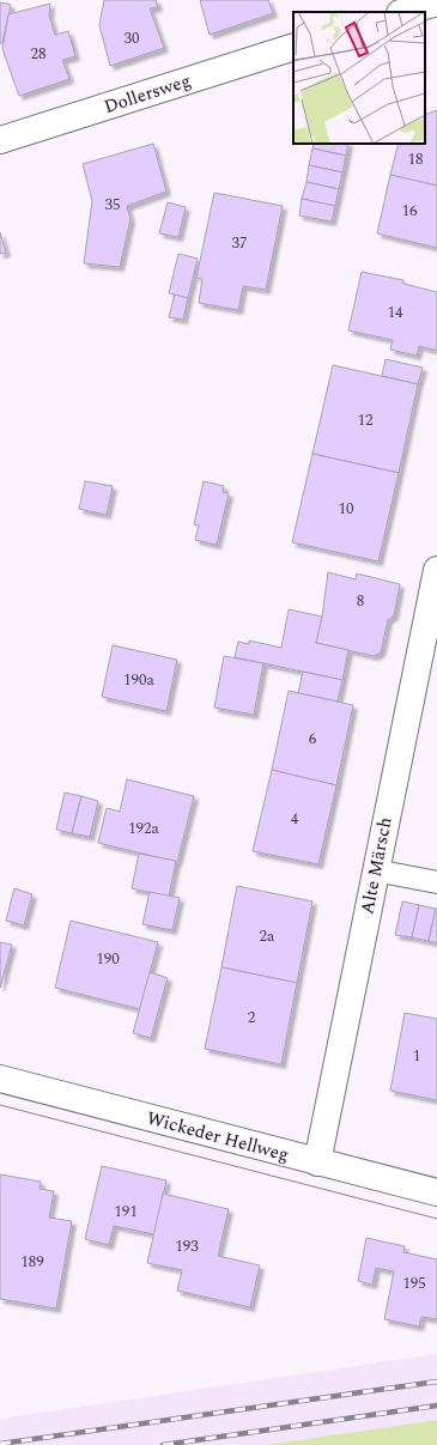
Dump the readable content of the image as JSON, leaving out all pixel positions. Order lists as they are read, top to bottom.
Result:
{
  "streets": {
    "street": ["Dollersweg", "Alte Märsch", "Wickeder Hellweg"]
  },
  "crossings": [
    ["Alte Märsch", "Wickeder Hellweg"]
  ],
  "house_numbers": [
    "30",
    "28",
    "18",
    "35",
    "16",
    "37",
    "14",
    "12",
    "10",
    "8",
    "190a",
    "6",
    "4",
    "192a",
    "2a",
    "190",
    "2",
    "1",
    "191",
    "193",
    "189",
    "195"
  ]
}
